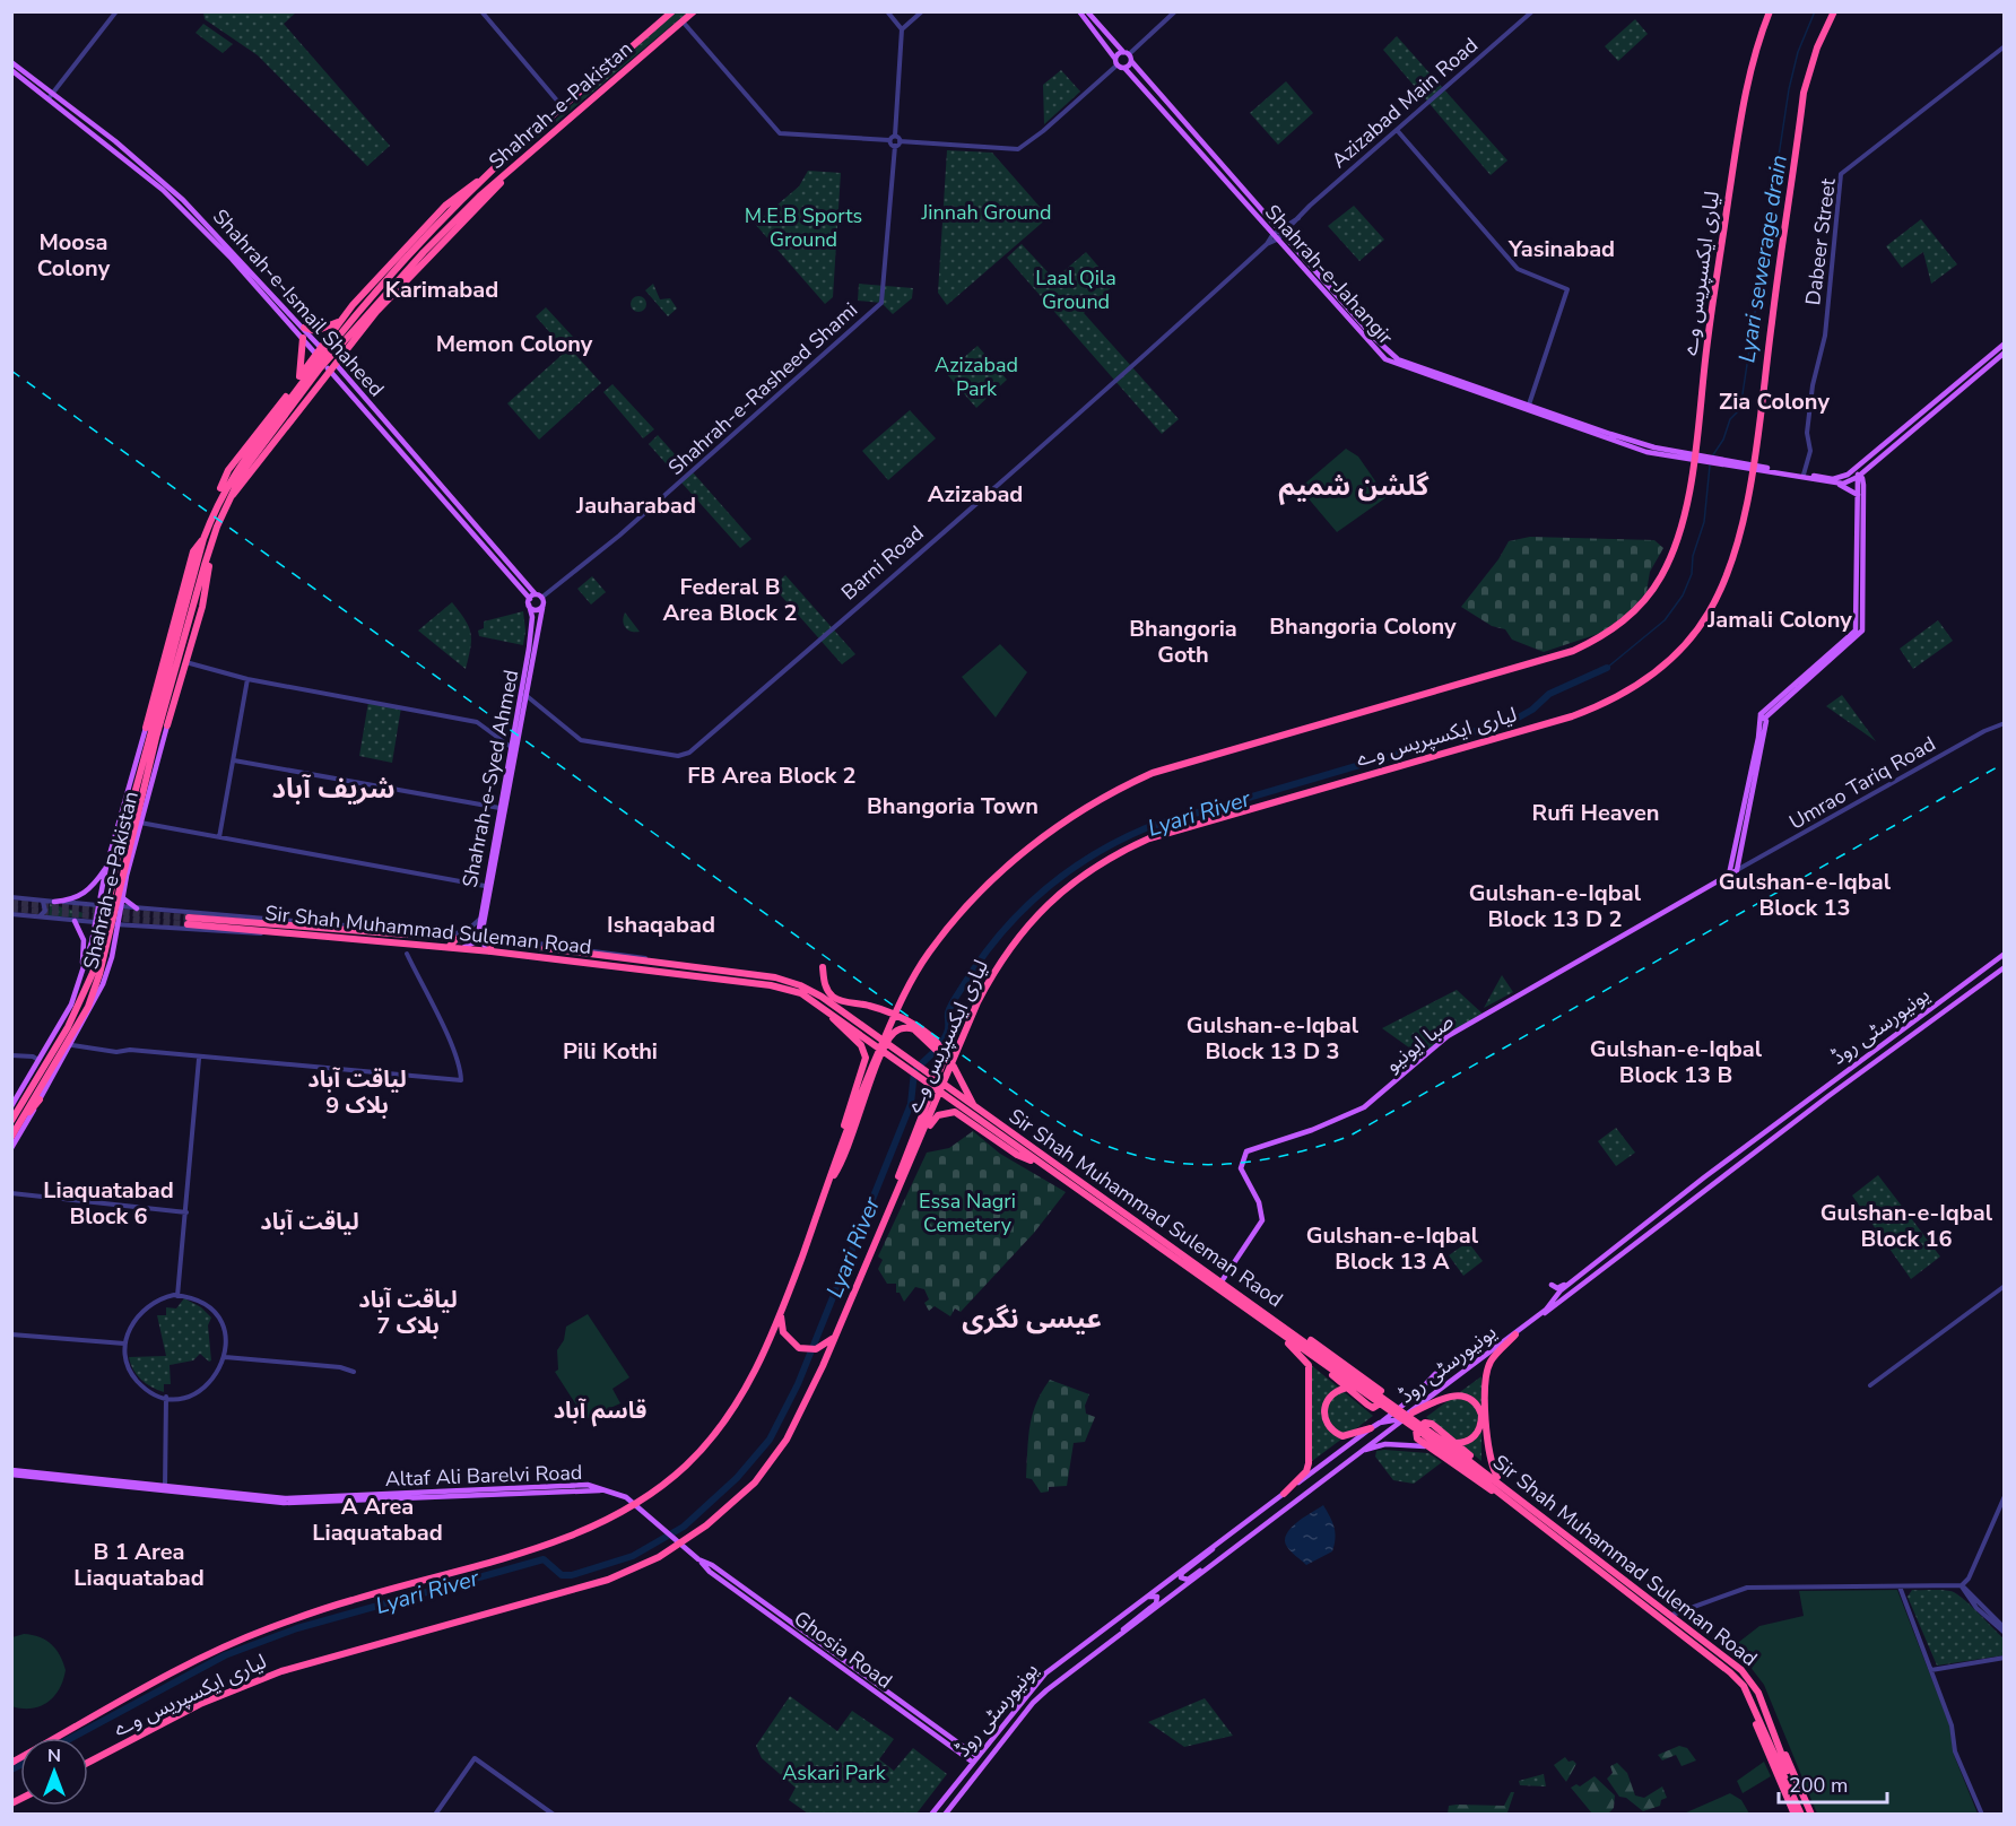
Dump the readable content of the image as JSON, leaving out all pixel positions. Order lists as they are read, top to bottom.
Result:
{
  "streets": {
    "highway": [
      "Shahrah-e-Pakistan",
      "لیاری ایکسپریس وے",
      "Sir Shah Muhammad Suleman Road",
      "Sir Shah Muhammad Suleman Raod"
    ],
    "main road": [
      "Shahrah-e-Jahangir",
      "Shahrah-e-Ismail Shaheed",
      "Shahrah-e-Syed Ahmed",
      "یونیورسٹی روڈ",
      "صبا ایونیو",
      "Altaf Ali Barelvi Road",
      "Ghosia Road"
    ],
    "street": [
      "Azizabad Main Road",
      "Dabeer Street",
      "Shahrah-e-Rasheed Shami",
      "Barni Road",
      "Umrao Tariq Road"
    ]
  },
  "crossings": [
    ["Azizabad Main Road", "Shahrah-e-Jahangir"],
    ["Shahrah-e-Ismail Shaheed", "Shahrah-e-Rasheed Shami"],
    ["Shahrah-e-Ismail Shaheed", "Shahrah-e-Syed Ahmed"],
    ["Shahrah-e-Rasheed Shami", "Shahrah-e-Syed Ahmed"],
    ["Barni Road", "Shahrah-e-Syed Ahmed"],
    ["Shahrah-e-Syed Ahmed", "Sir Shah Muhammad Suleman Road"],
    ["Umrao Tariq Road", "صبا ایونیو"],
    ["یونیورسٹی روڈ", "Ghosia Road"],
    ["صبا ایونیو", "Sir Shah Muhammad Suleman Raod"],
    ["Altaf Ali Barelvi Road", "Ghosia Road"]
  ],
  "districts": [
    "Moosa Colony",
    "Yasinabad",
    "Karimabad",
    "Memon Colony",
    "Zia Colony",
    "گلشن شمیم",
    "Azizabad",
    "Jauharabad",
    "Federal B Area Block 2",
    "Jamali Colony",
    "Bhangoria Colony",
    "Bhangoria Goth",
    "FB Area Block 2",
    "شريف آباد",
    "Bhangoria Town",
    "Rufi Heaven",
    "Gulshan-e-Iqbal Block 13",
    "Gulshan-e-Iqbal Block 13 D 2",
    "Ishaqabad",
    "Gulshan-e-Iqbal Block 13 D 3",
    "Gulshan-e-Iqbal Block 13 B",
    "Pili Kothi",
    "لیاقت آباد بلاک 9",
    "Liaquatabad Block 6",
    "Gulshan-e-Iqbal Block 16",
    "لیاقت آباد",
    "Gulshan-e-Iqbal Block 13 A",
    "لیاقت آباد بلاک 7",
    "عیسی نگری",
    "قاسم آباد",
    "A Area Liaquatabad",
    "B 1 Area Liaquatabad"
  ],
  "water": ["Lyari sewerage drain", "Lyari River"],
  "parks": [
    "Jinnah Ground",
    "M.E.B Sports Ground",
    "Laal Qila Ground",
    "Azizabad Park",
    "Essa Nagri Cemetery",
    "Askari Park"
  ],
  "scale_bar": "200 m",
  "north": "top"
}
